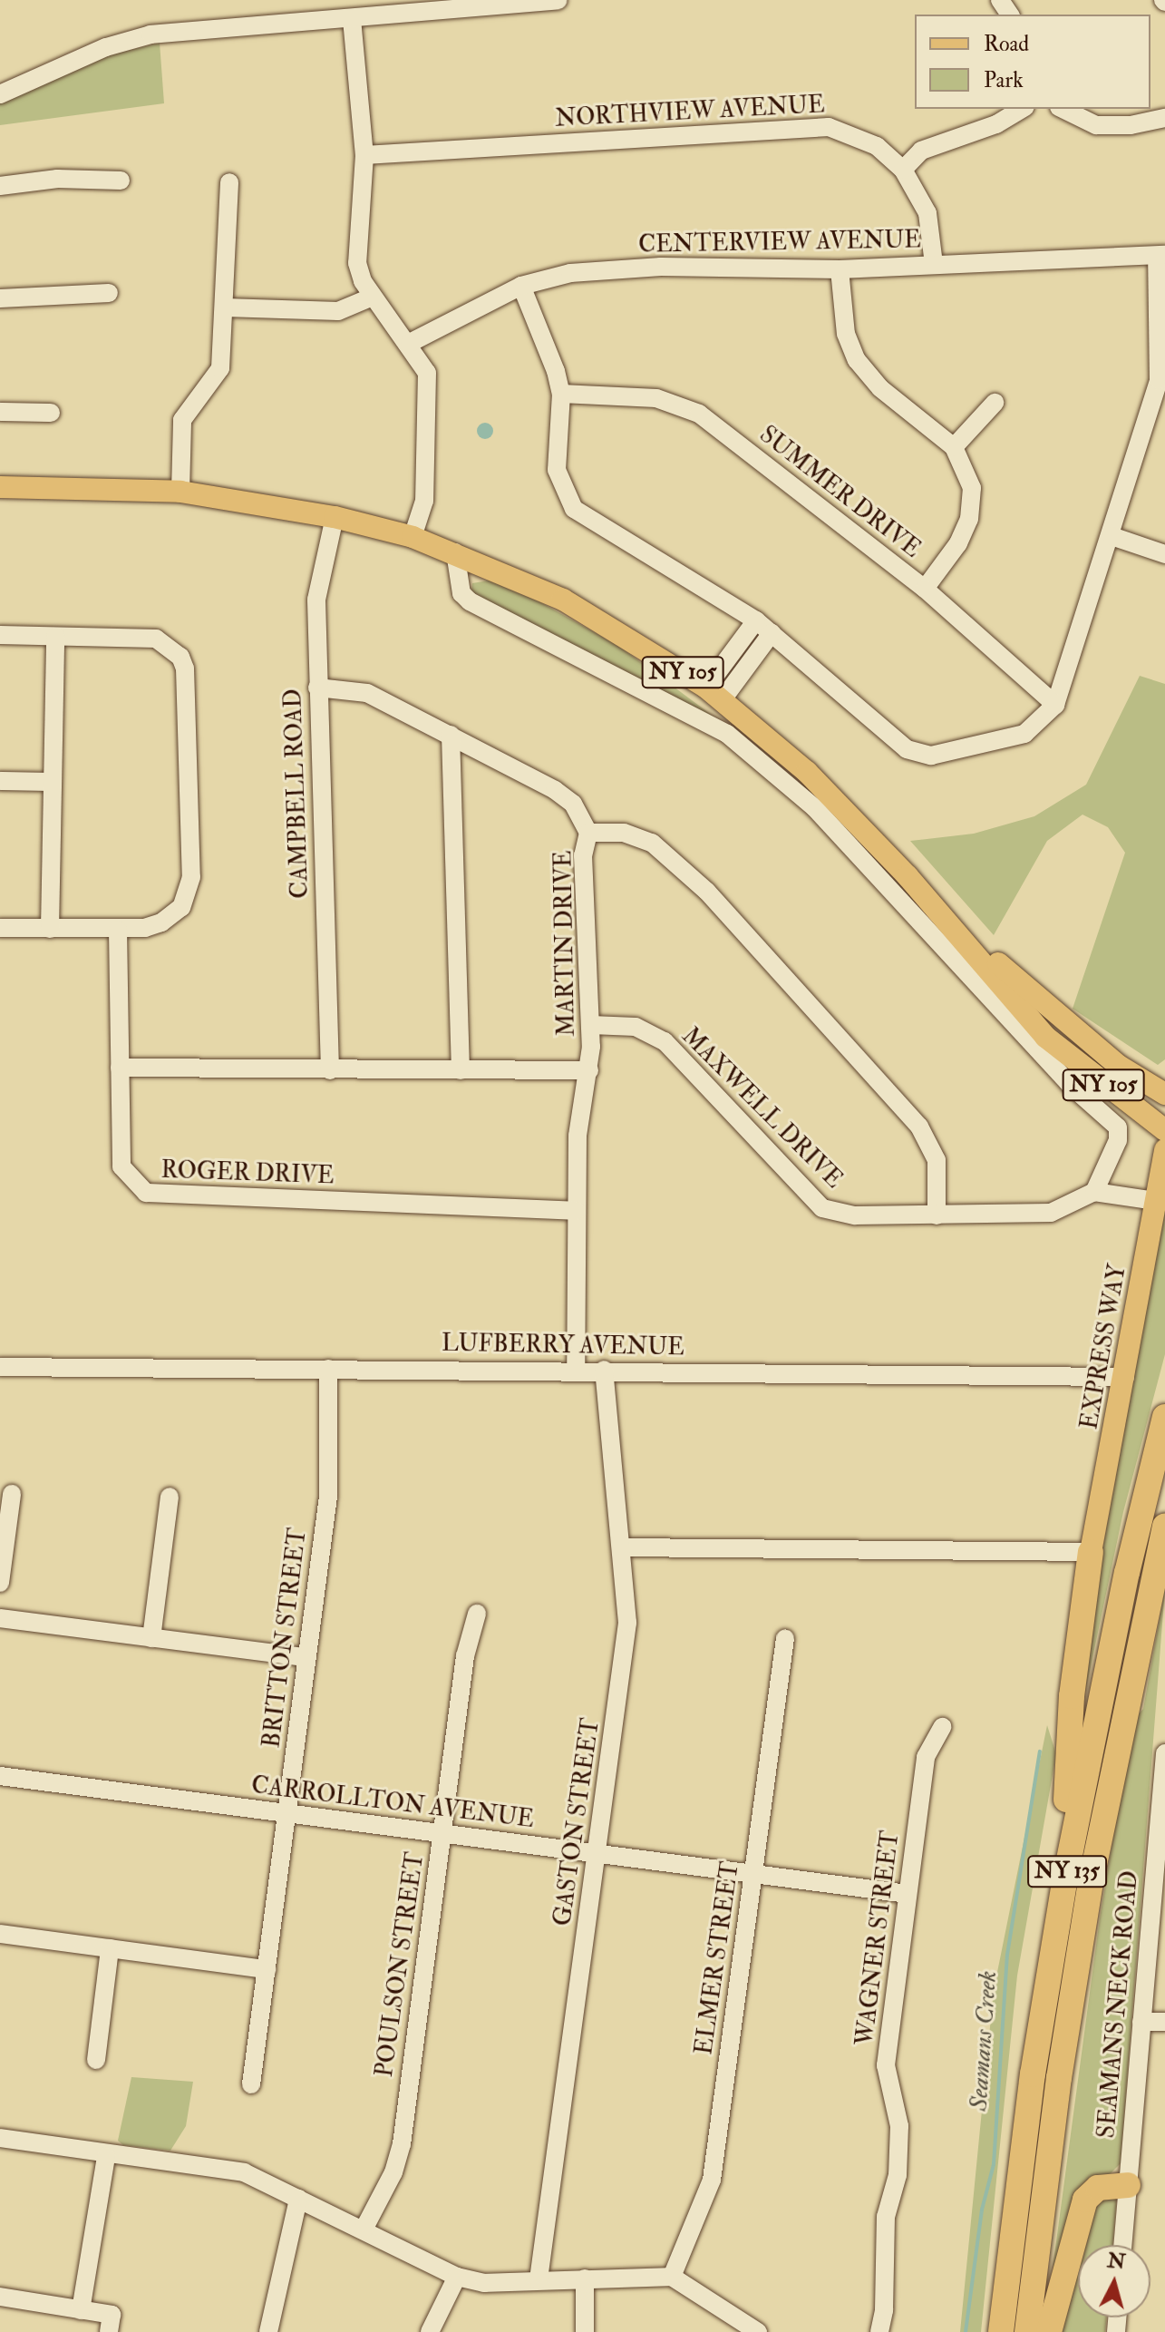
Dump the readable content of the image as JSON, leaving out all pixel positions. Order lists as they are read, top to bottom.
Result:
{
  "streets": {
    "highway": ["NY 135"],
    "main road": ["NY 105", "EXPRESS WAY"],
    "street": [
      "NORTHVIEW AVENUE",
      "CENTERVIEW AVENUE",
      "SUMMER DRIVE",
      "CAMPBELL ROAD",
      "MARTIN DRIVE",
      "MAXWELL DRIVE",
      "ROGER DRIVE",
      "LUFBERRY AVENUE",
      "BRITTON STREET",
      "CARROLLTON AVENUE",
      "GASTON STREET",
      "WAGNER STREET",
      "ELMER STREET",
      "POULSON STREET",
      "SEAMANS NECK ROAD"
    ]
  },
  "crossings": [
    ["NORTHVIEW AVENUE", "CENTERVIEW AVENUE"],
    ["NY 105", "CAMPBELL ROAD"],
    ["CAMPBELL ROAD", "MARTIN DRIVE"],
    ["MARTIN DRIVE", "MAXWELL DRIVE"],
    ["MARTIN DRIVE", "ROGER DRIVE"],
    ["MARTIN DRIVE", "LUFBERRY AVENUE"],
    ["LUFBERRY AVENUE", "EXPRESS WAY"],
    ["LUFBERRY AVENUE", "BRITTON STREET"],
    ["LUFBERRY AVENUE", "GASTON STREET"],
    ["BRITTON STREET", "CARROLLTON AVENUE"],
    ["CARROLLTON AVENUE", "GASTON STREET"],
    ["CARROLLTON AVENUE", "WAGNER STREET"],
    ["CARROLLTON AVENUE", "ELMER STREET"],
    ["CARROLLTON AVENUE", "POULSON STREET"]
  ],
  "water": ["Seamans Creek"],
  "legend": ["Road", "Park"],
  "north": "top"
}
